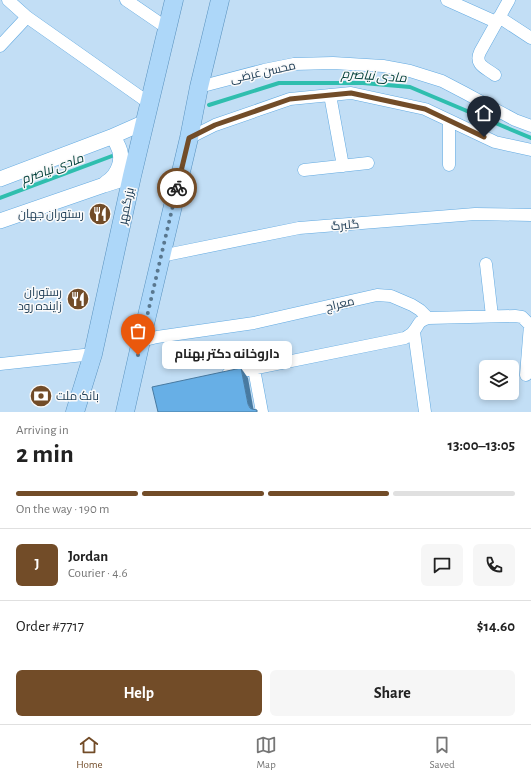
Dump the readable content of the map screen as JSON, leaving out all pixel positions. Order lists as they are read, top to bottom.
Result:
{
  "streets": {
    "main road": ["بزرگمهر"],
    "street": ["محسن غرضی", "گلبرگ", "معراج"]
  },
  "water": ["مادی نیاصرم"],
  "places": {
    "restaurant": ["رستوران جهان", "رستوران زاینده رود"],
    "other": ["داروخانه دکتر بهنام"],
    "bank": ["بانک ملت"]
  },
  "page": {
    "bubble": "داروخانه دکتر بهنام",
    "heading": ["2 min", "Arriving in", "13:00–13:05"],
    "panel": [
      "Jordan",
      "Courier · 4.6",
      "Order #7717",
      "$14.60"
    ],
    "bar": "On the way · 190 m",
    "round": "J",
    "buttons": ["Help", "Share"],
    "tabs": ["Home", "Map", "Saved"]
  }
}
